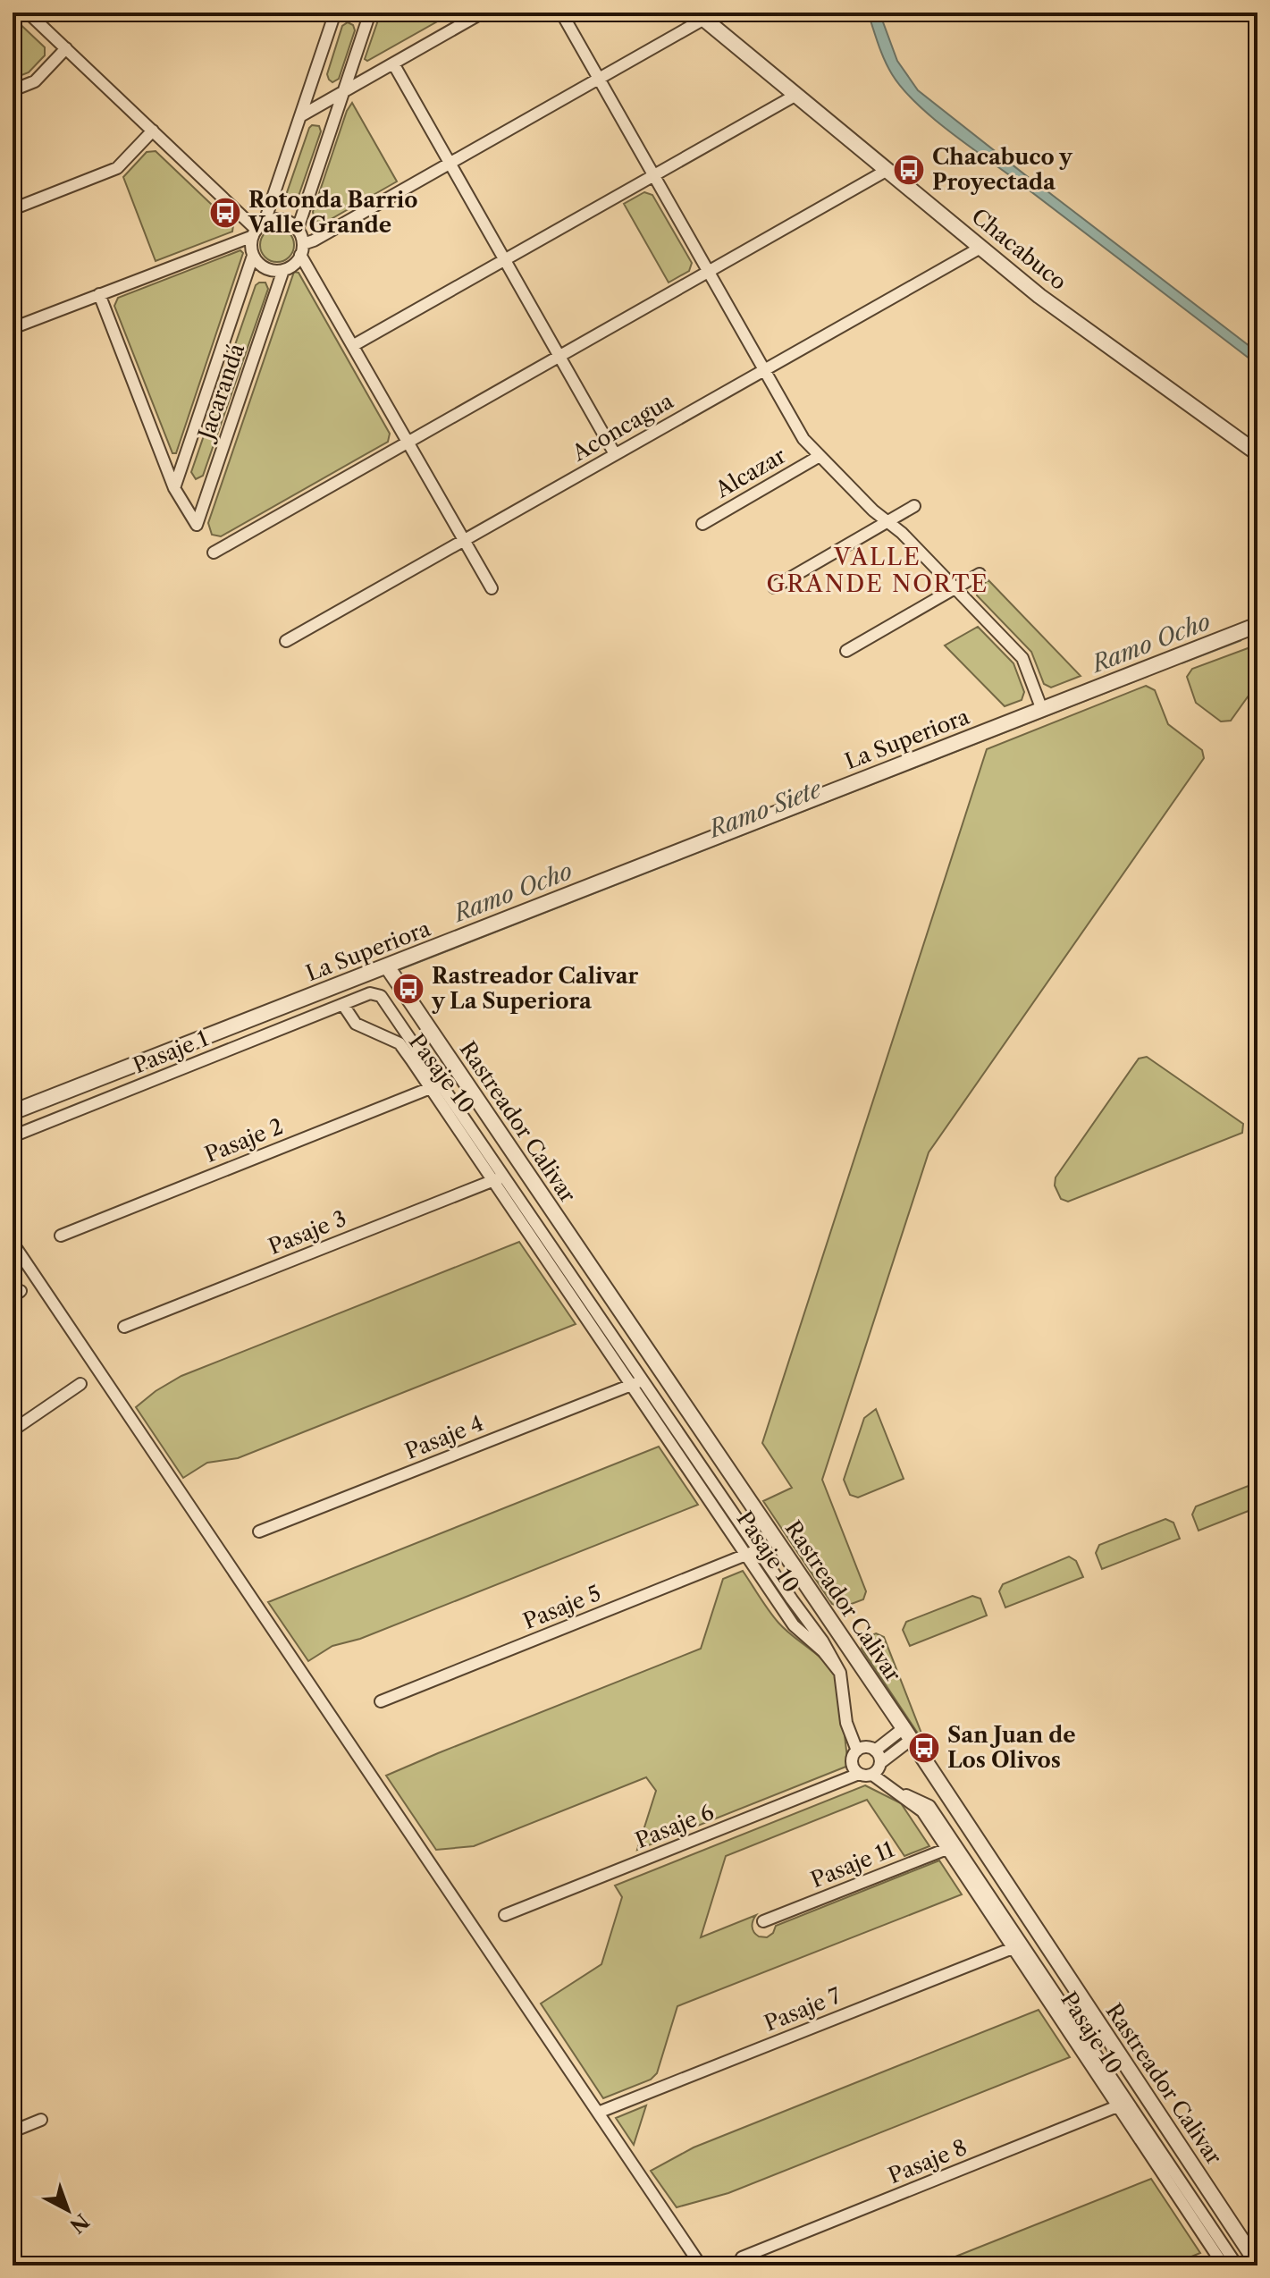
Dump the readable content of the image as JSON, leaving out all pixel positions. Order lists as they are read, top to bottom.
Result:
{
  "streets": {
    "street": [
      "Chacabuco",
      "Jacarandá",
      "Aconcagua",
      "Alcazar",
      "La Superiora",
      "Pasaje 1",
      "Pasaje 10",
      "Rastreador Calivar",
      "Pasaje 2",
      "Pasaje 3",
      "Pasaje 4",
      "Pasaje 5",
      "Pasaje 6",
      "Pasaje 11",
      "Pasaje 7",
      "Pasaje 8"
    ]
  },
  "crossings": [
    ["Chacabuco", "Jacarandá"],
    ["Chacabuco", "Aconcagua"],
    ["La Superiora", "Rastreador Calivar"],
    ["Pasaje 1", "Pasaje 10"],
    ["Pasaje 10", "Pasaje 2"],
    ["Pasaje 10", "Pasaje 3"],
    ["Pasaje 10", "Pasaje 4"],
    ["Pasaje 10", "Pasaje 5"],
    ["Pasaje 10", "Pasaje 6"],
    ["Pasaje 10", "Pasaje 11"],
    ["Pasaje 10", "Pasaje 7"],
    ["Pasaje 10", "Pasaje 8"]
  ],
  "districts": ["VALLE GRANDE NORTE"],
  "water": ["Ramo Ocho", "Ramo Siete"],
  "places": {
    "bus stop": [
      "Chacabuco y Proyectada",
      "Rotonda Barrio Valle Grande",
      "Rastreador Calivar y La Superiora",
      "San Juan de Los Olivos"
    ]
  },
  "north": "bottom right"
}
